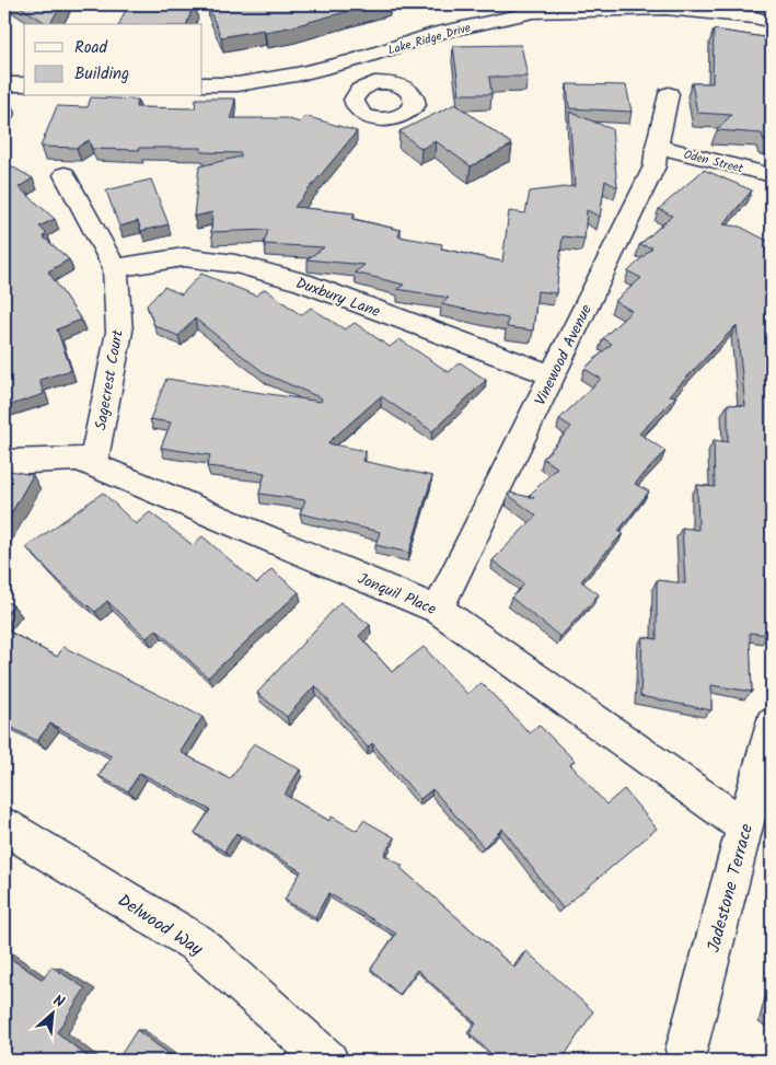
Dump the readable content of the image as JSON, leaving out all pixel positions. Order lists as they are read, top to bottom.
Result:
{
  "streets": {
    "street": [
      "Lake Ridge Drive",
      "Oden Street",
      "Duxbury Lane",
      "Vinewood Avenue",
      "Sagecrest Court",
      "Jonquil Place",
      "Jadestone Terrace",
      "Delwood Way"
    ]
  },
  "crossings": [
    ["Oden Street", "Vinewood Avenue"],
    ["Duxbury Lane", "Vinewood Avenue"],
    ["Duxbury Lane", "Sagecrest Court"],
    ["Vinewood Avenue", "Jonquil Place"],
    ["Sagecrest Court", "Jonquil Place"],
    ["Jonquil Place", "Jadestone Terrace"]
  ],
  "legend": ["Road", "Building"],
  "north": "top right"
}
